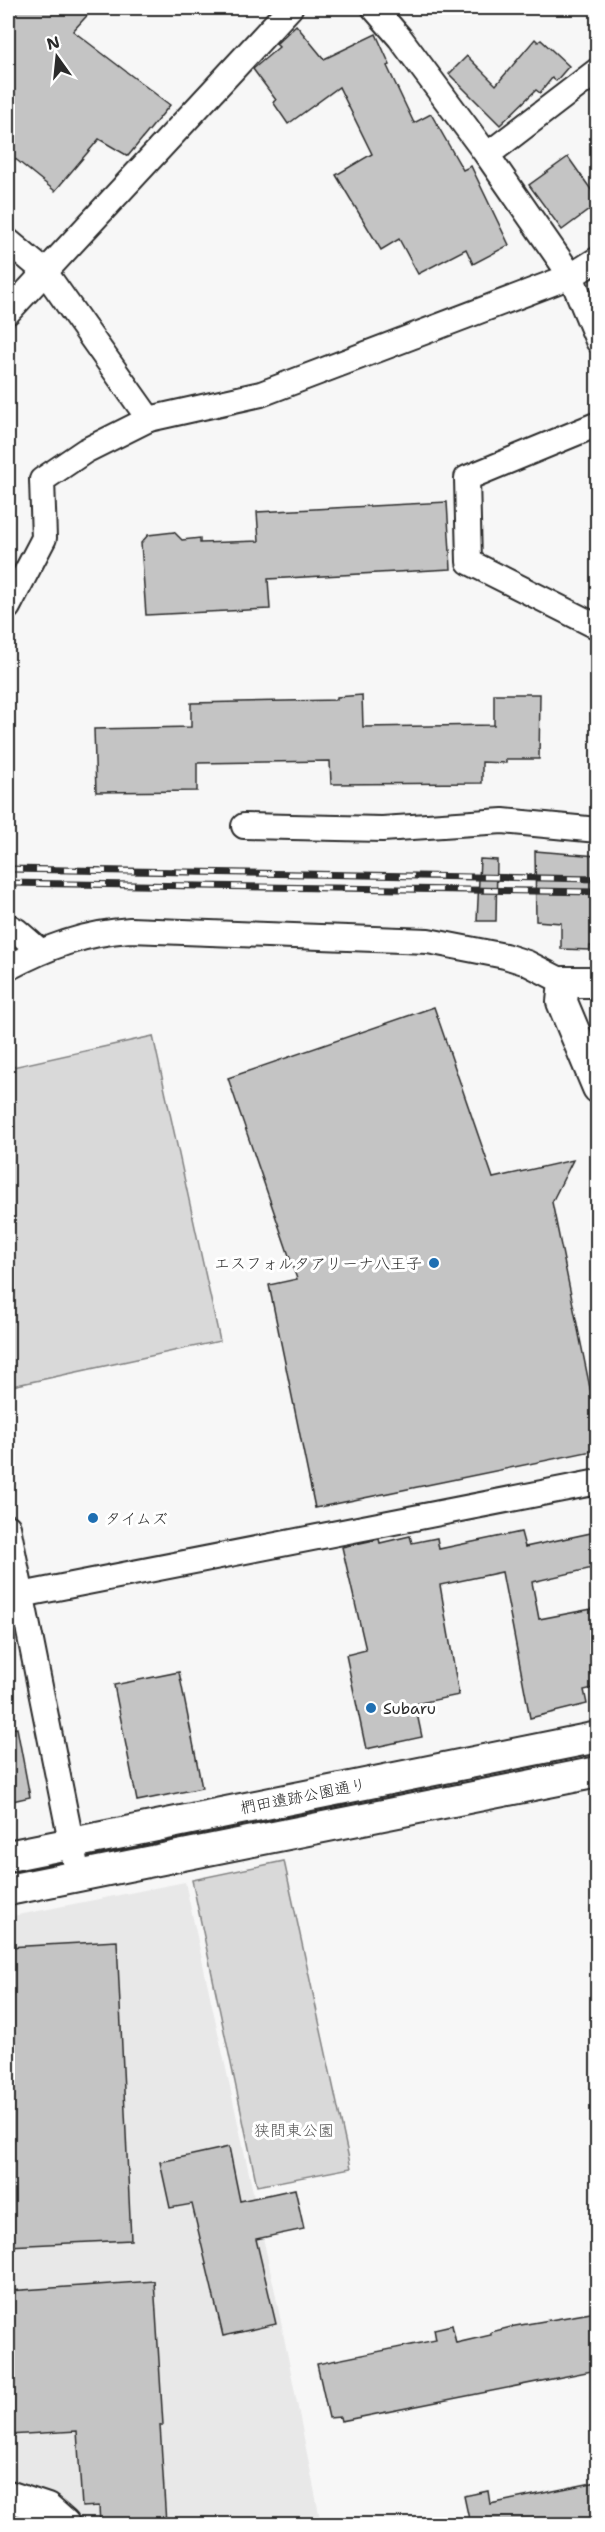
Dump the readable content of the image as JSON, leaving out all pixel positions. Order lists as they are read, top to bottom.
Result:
{
  "streets": {
    "street": ["椚田遺跡公園通り"]
  },
  "parks": ["狭間東公園"],
  "places": ["エスフォルタアリーナ八王子", "タイムズ", "Subaru"],
  "north": "top"
}
